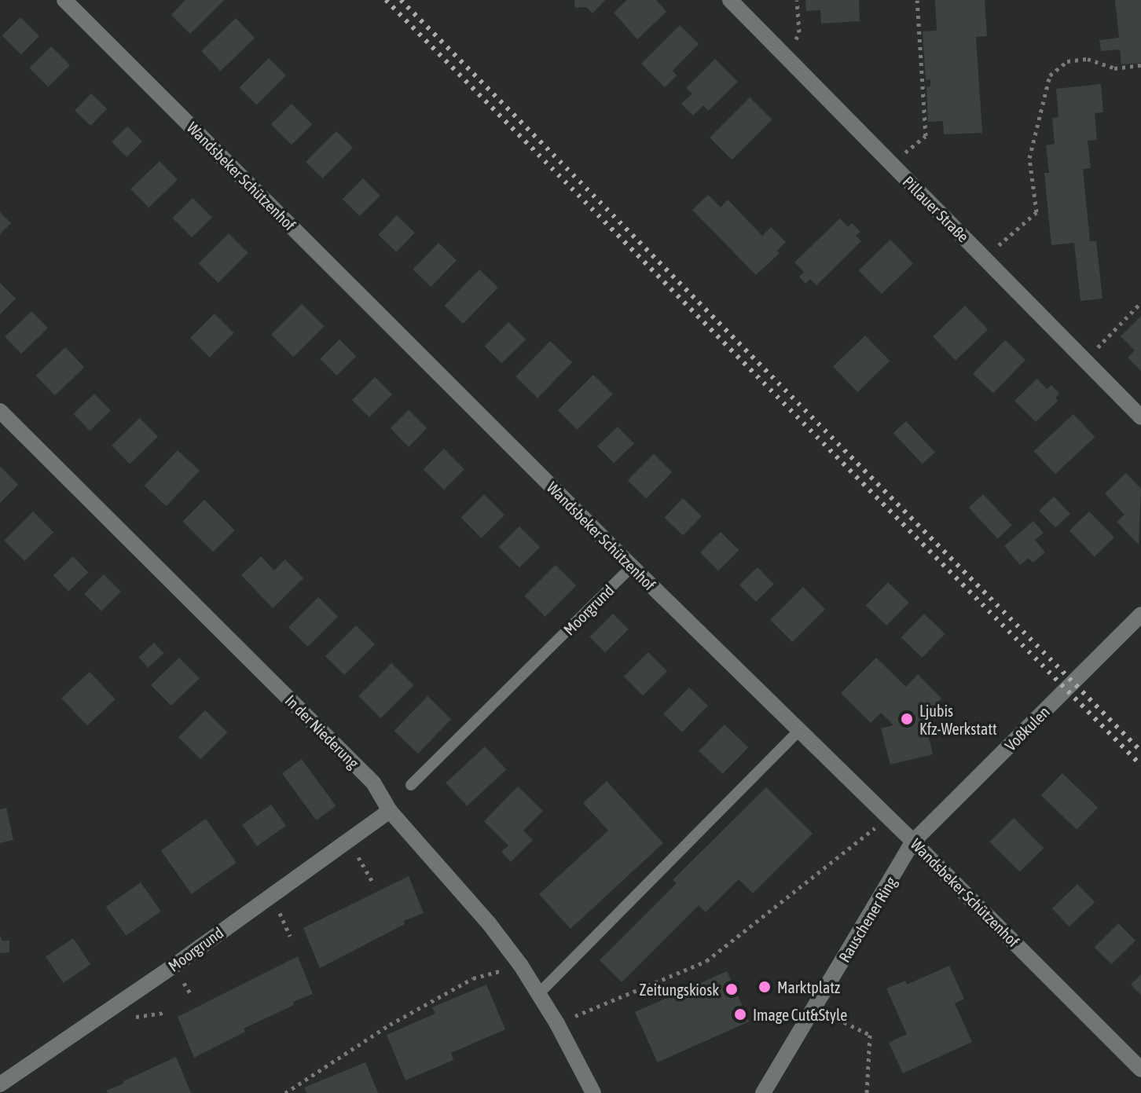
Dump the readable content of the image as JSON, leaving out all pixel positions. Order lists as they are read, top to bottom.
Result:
{
  "streets": {
    "street": [
      "Wandsbeker Schützenhof",
      "Pillauer Straße",
      "Moorgrund",
      "Voßkulen",
      "In der Niederung",
      "Rauschener Ring"
    ]
  },
  "crossings": [
    ["Wandsbeker Schützenhof", "Moorgrund"],
    ["Wandsbeker Schützenhof", "Voßkulen"],
    ["Wandsbeker Schützenhof", "Rauschener Ring"],
    ["Moorgrund", "In der Niederung"],
    ["Voßkulen", "Rauschener Ring"]
  ],
  "places": [
    "Ljubis Kfz-Werkstatt",
    "Marktplatz",
    "Zeitungskiosk",
    "Image Cut&Style"
  ]
}
